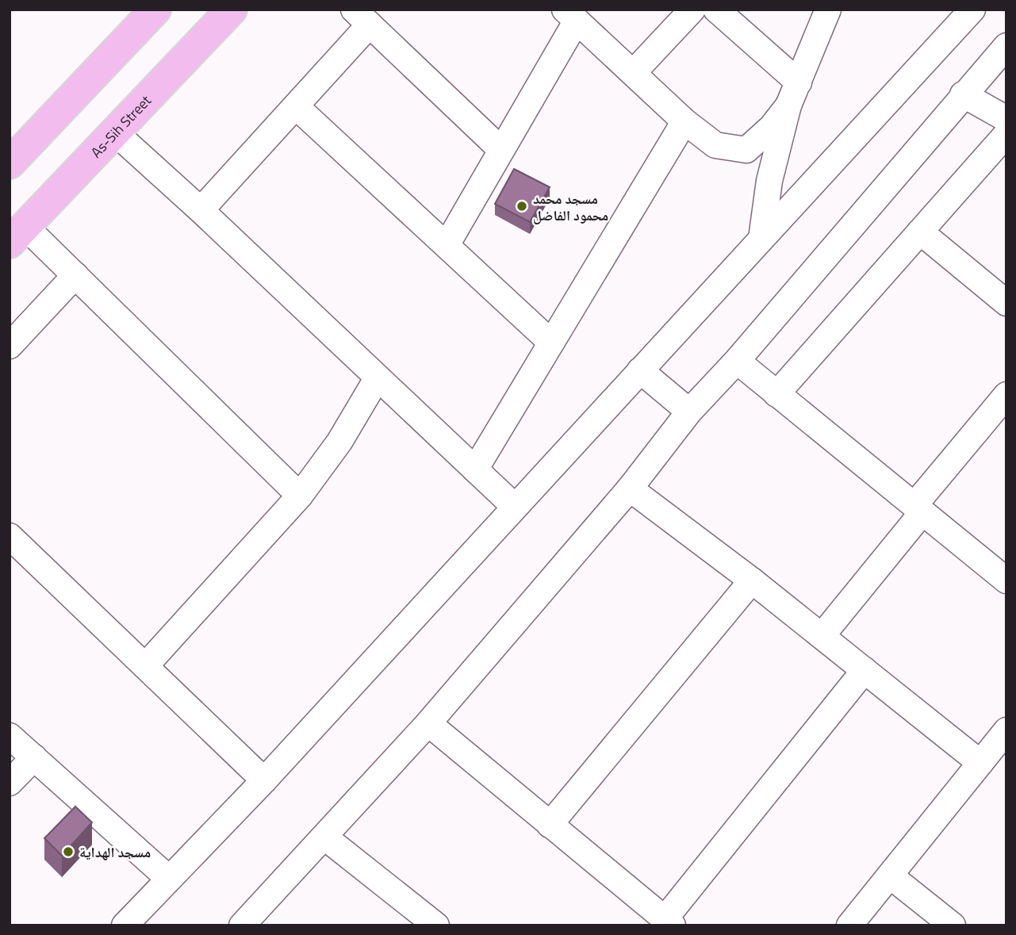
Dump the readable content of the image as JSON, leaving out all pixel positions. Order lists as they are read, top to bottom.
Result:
{
  "streets": {
    "main road": ["As-Sih Street"]
  },
  "places": ["مسجد محمد محمود الفاضل", "مسجد الهداية"]
}
